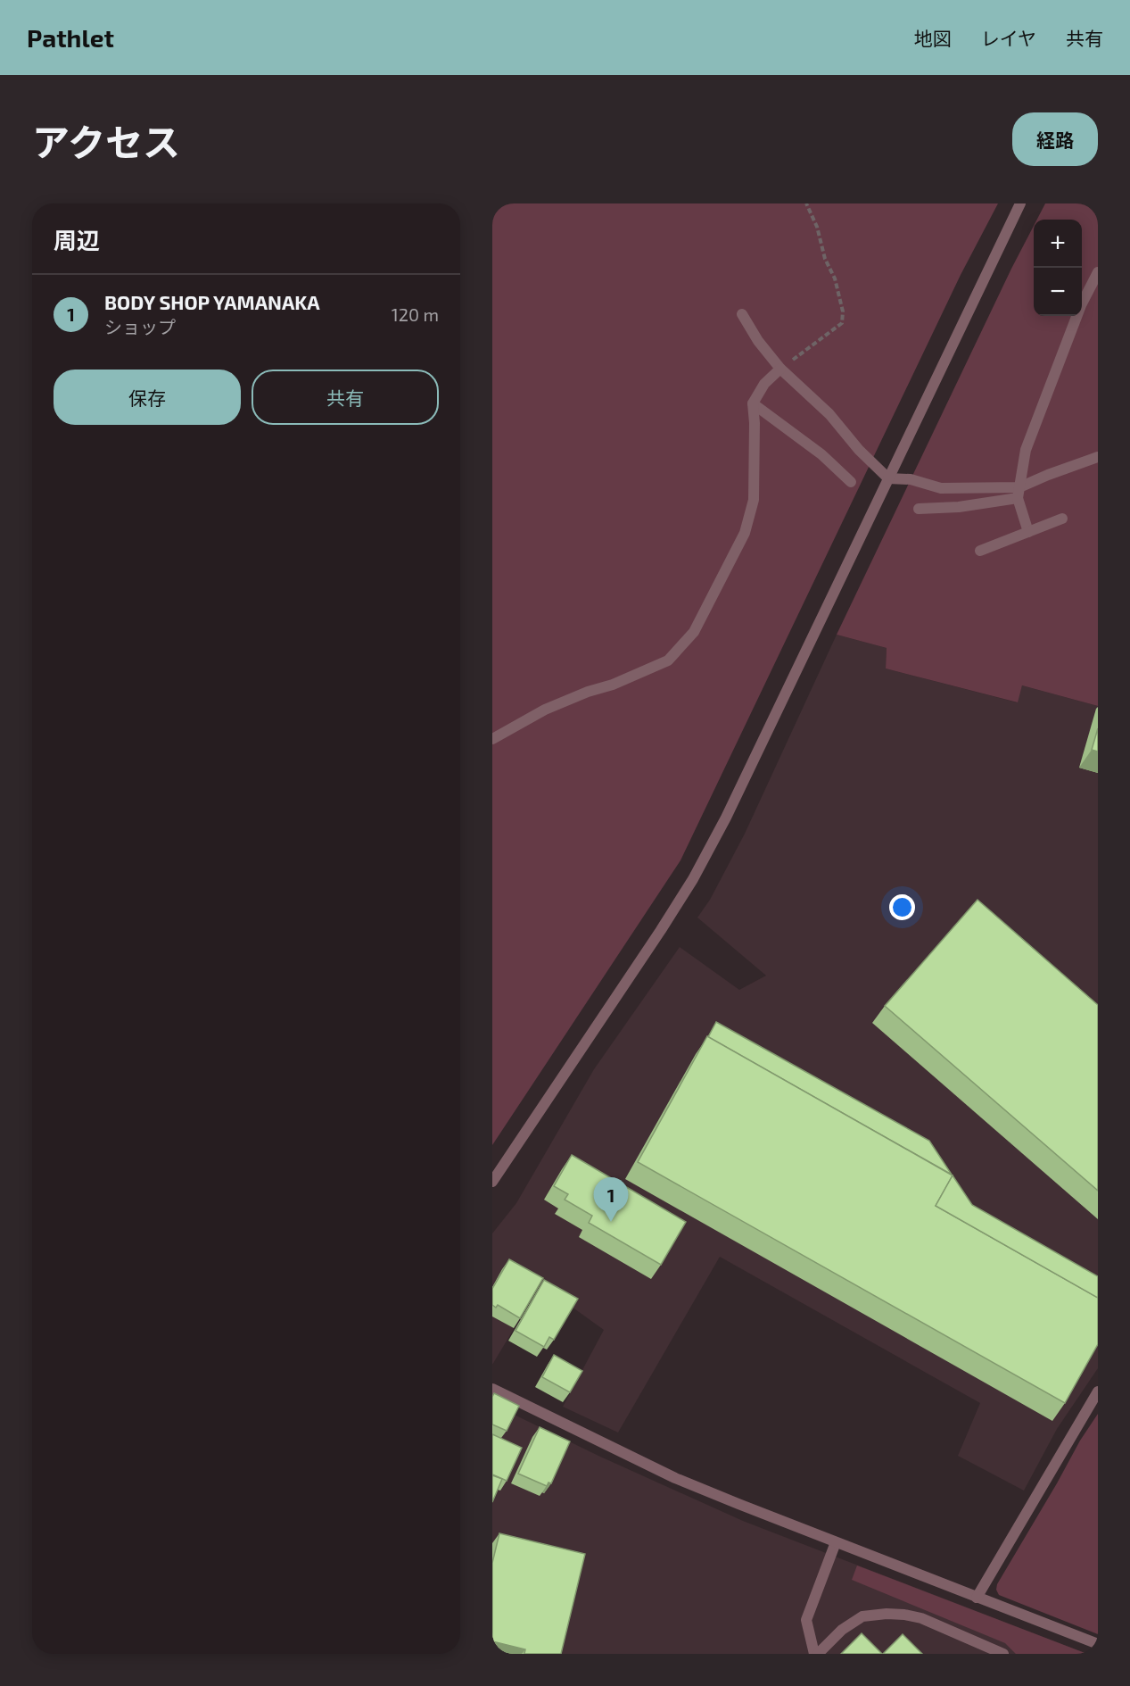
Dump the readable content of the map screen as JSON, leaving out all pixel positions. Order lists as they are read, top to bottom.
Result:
{
  "page": {
    "header": "Pathlet",
    "nav": ["地図", "レイヤ", "共有"],
    "title": "アクセス",
    "buttons": [
      "経路",
      ["保存", "共有"]
    ],
    "heading": "周辺",
    "map_buttons": ["+", "−"],
    "list": [
      {
        "mark": "1",
        "name": "BODY SHOP YAMANAKA",
        "note": "ショップ",
        "value": "120 m"
      }
    ],
    "pins": "1"
  }
}
